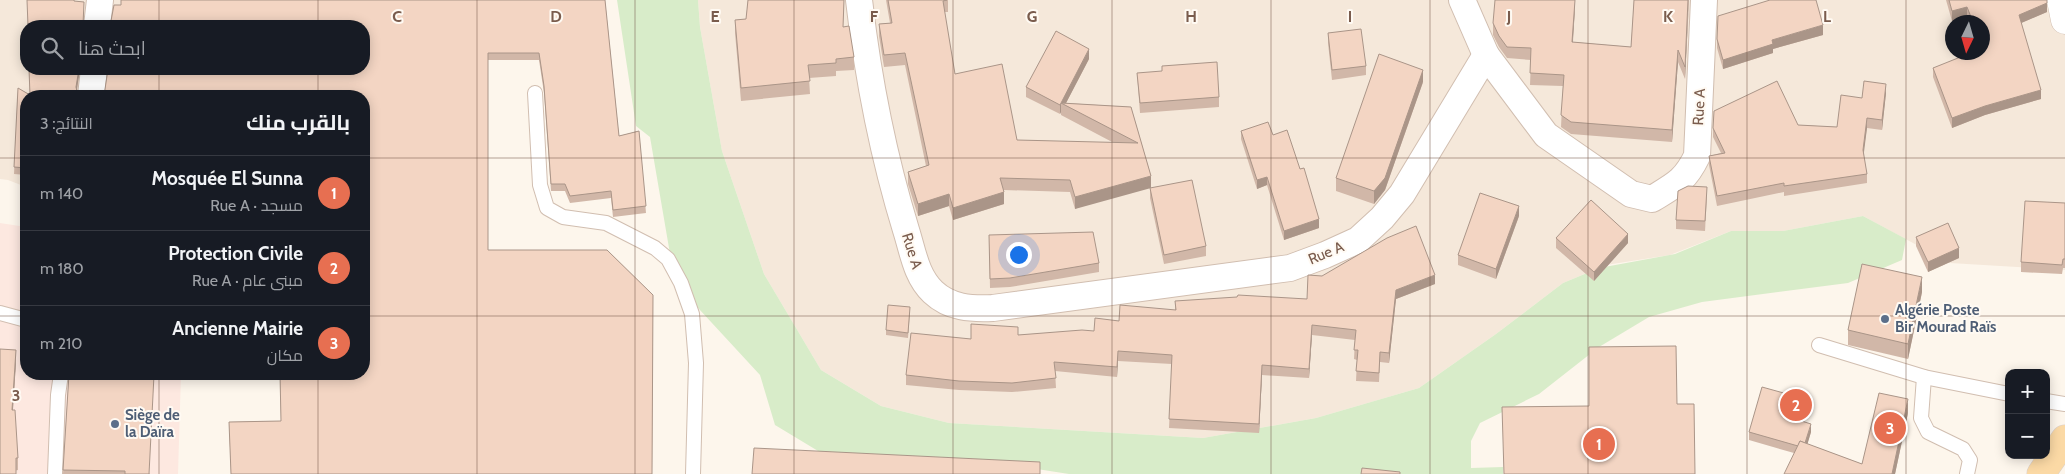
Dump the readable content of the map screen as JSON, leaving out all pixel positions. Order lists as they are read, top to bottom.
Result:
{
  "streets": {
    "street": ["Rue A"]
  },
  "places": ["Algérie Poste Bir Mourad Raïs", "Siège de la Daïra"],
  "north": "bottom",
  "page": {
    "search": "ابحث هنا",
    "heading": ["بالقرب منك", "النتائج: 3"],
    "list": [
      {
        "mark": "1",
        "name": "Mosquée El Sunna",
        "note": "مسجد · Rue A",
        "value": "140 m"
      },
      {
        "mark": "2",
        "name": "Protection Civile",
        "note": "مبنى عام · Rue A",
        "value": "180 m"
      },
      {
        "mark": "3",
        "name": "Ancienne Mairie",
        "note": "مكان",
        "value": "210 m"
      }
    ],
    "map_buttons": ["+", "−"],
    "pins": ["2", "3", "1"]
  },
  "grid": {
    "columns": [
      "C",
      "D",
      "E",
      "F",
      "G",
      "H",
      "I",
      "J",
      "K",
      "L"
    ],
    "rows": ["3"]
  }
}
